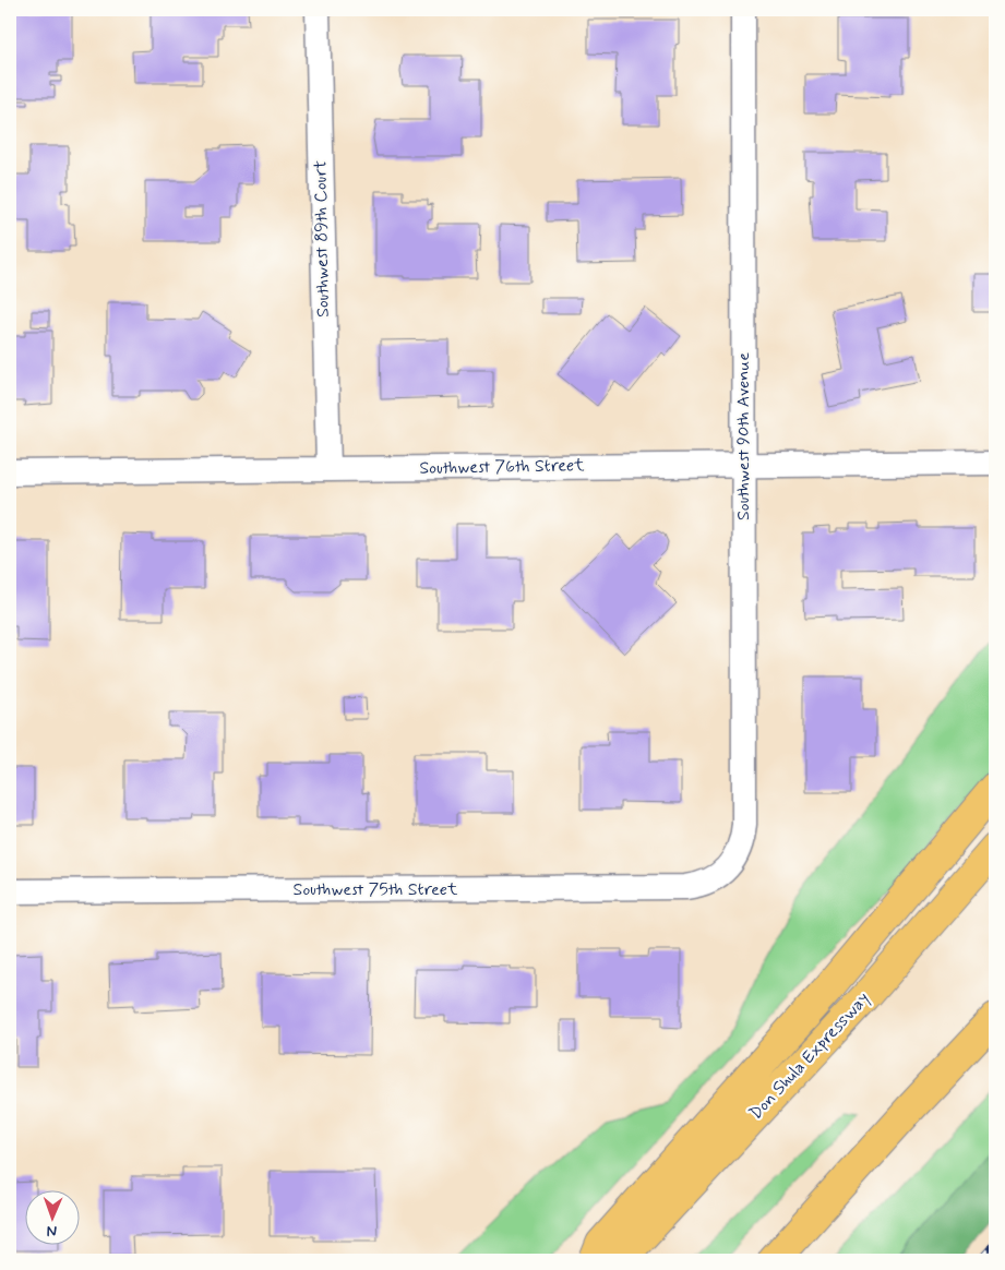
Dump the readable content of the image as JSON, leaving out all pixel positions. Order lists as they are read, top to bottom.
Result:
{
  "streets": {
    "highway": ["Don Shula Expressway"],
    "street": [
      "Southwest 89th Court",
      "Southwest 90th Avenue",
      "Southwest 76th Street",
      "Southwest 75th Street"
    ]
  },
  "crossings": [
    ["Southwest 89th Court", "Southwest 76th Street"],
    ["Southwest 90th Avenue", "Southwest 76th Street"],
    ["Southwest 90th Avenue", "Southwest 75th Street"]
  ],
  "north": "bottom"
}
